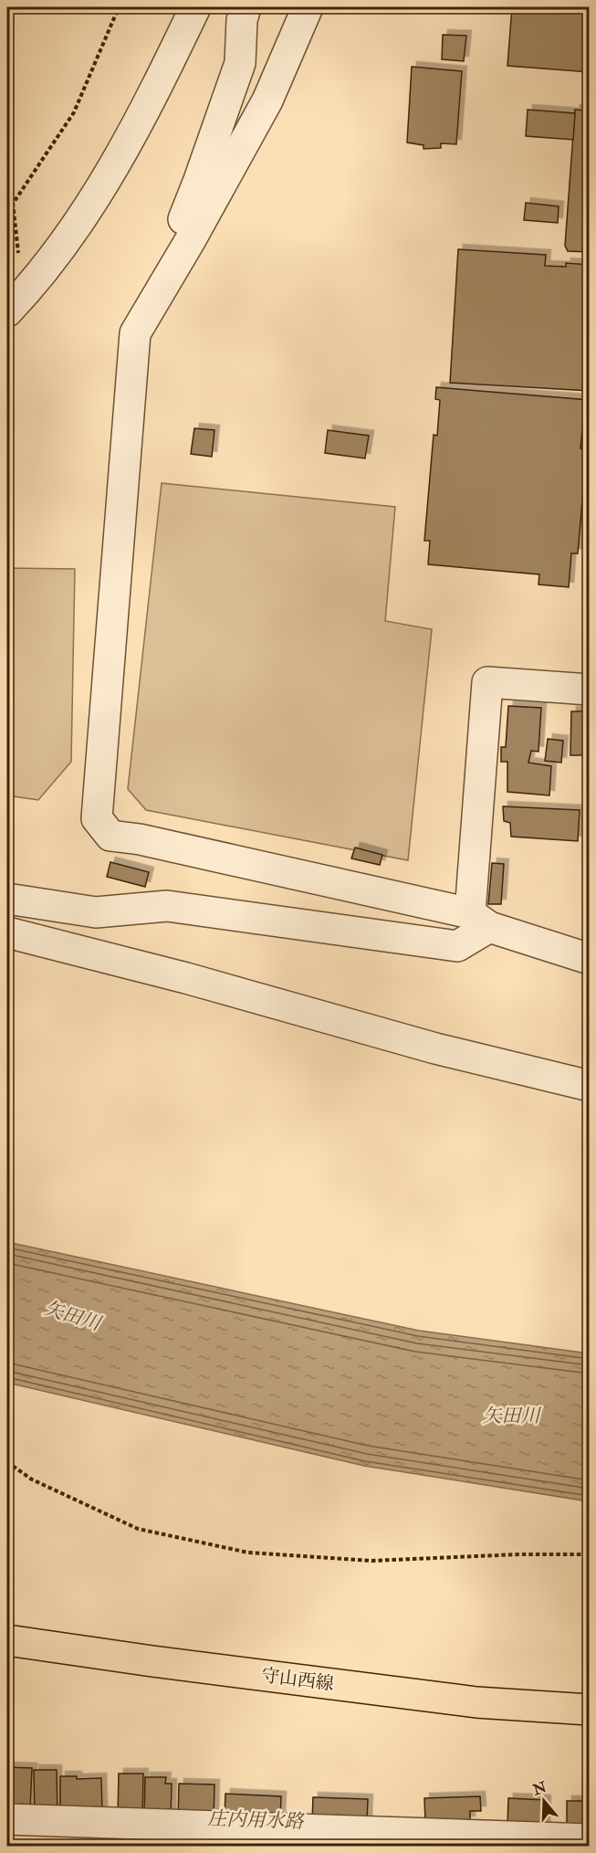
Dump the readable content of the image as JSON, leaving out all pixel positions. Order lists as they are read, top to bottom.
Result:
{
  "streets": {
    "main road": ["守山西線"]
  },
  "water": ["矢田川", "庄内用水路"],
  "north": "top"
}
